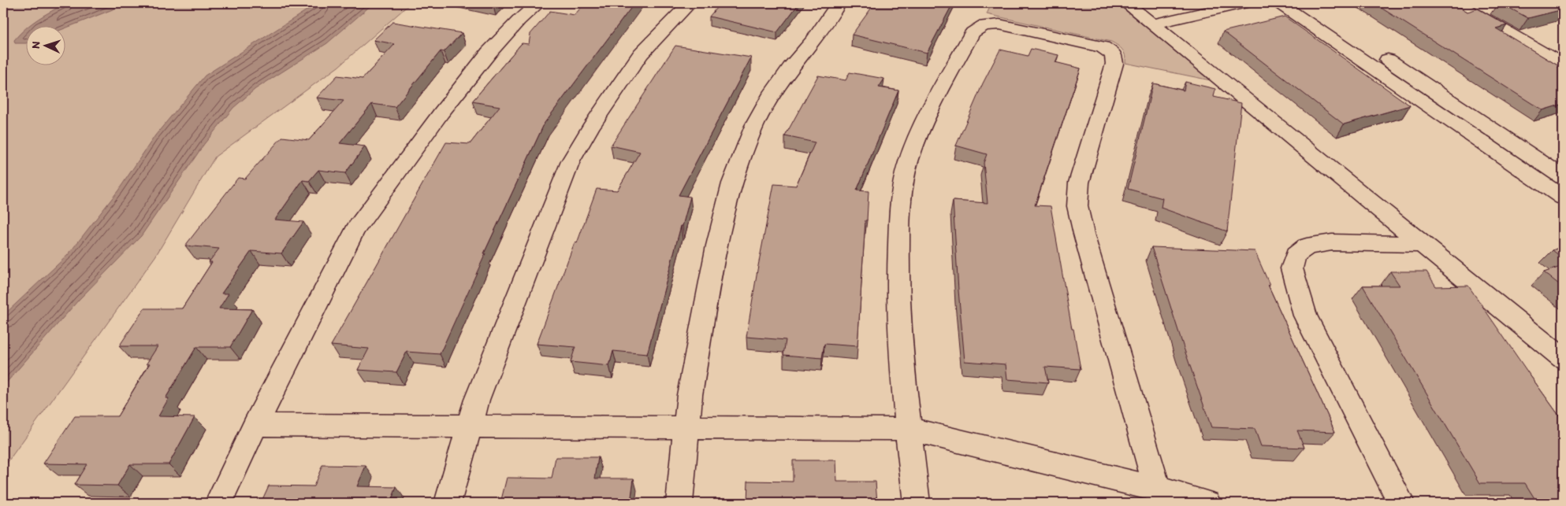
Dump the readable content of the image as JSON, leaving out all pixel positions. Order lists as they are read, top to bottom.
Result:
{
  "north": "left"
}
